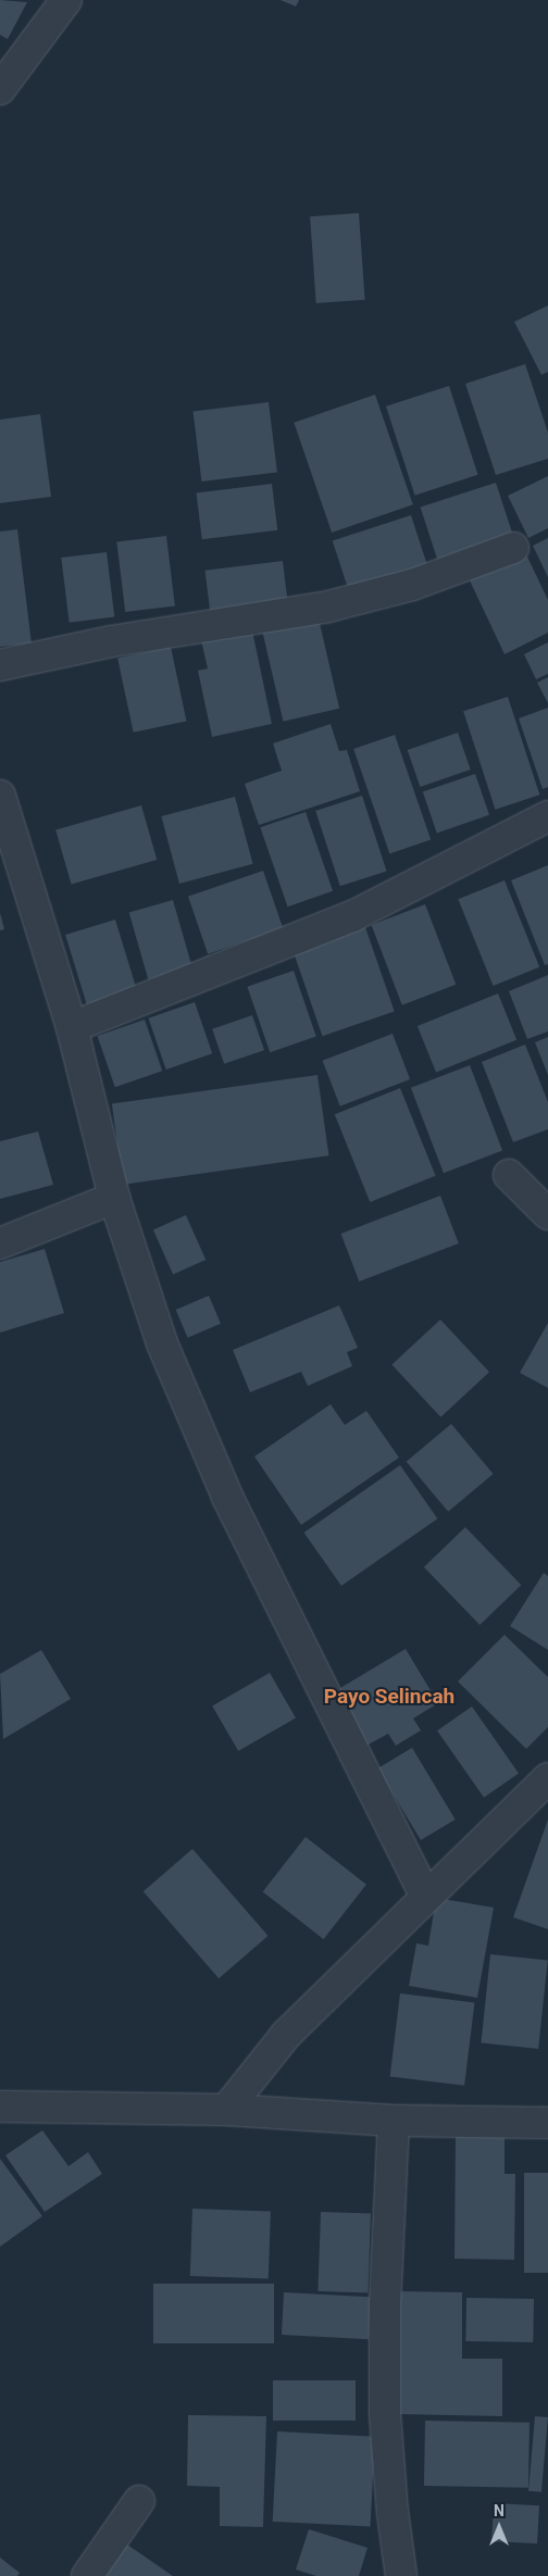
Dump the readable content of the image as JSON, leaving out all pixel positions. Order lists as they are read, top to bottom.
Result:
{
  "districts": ["Payo Selincah"],
  "north": "top"
}
